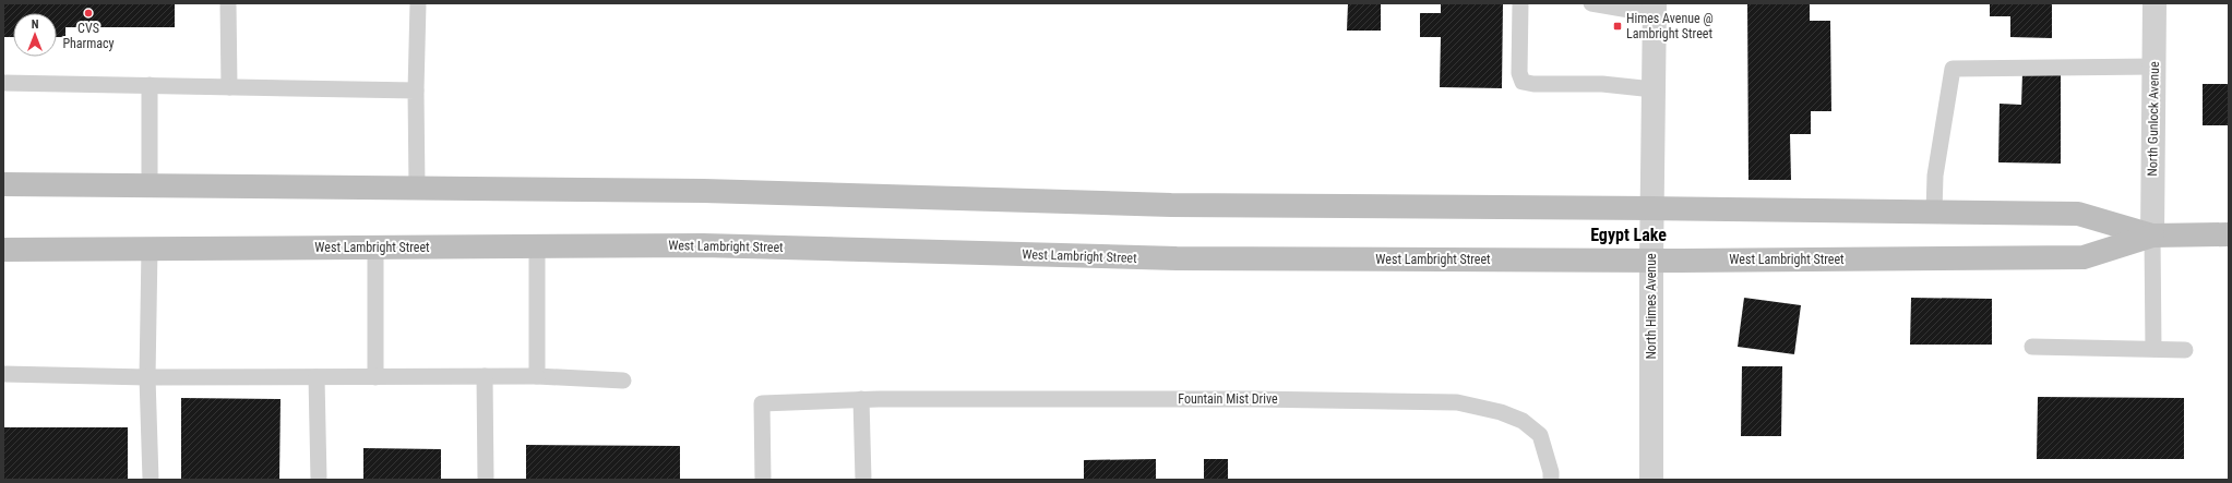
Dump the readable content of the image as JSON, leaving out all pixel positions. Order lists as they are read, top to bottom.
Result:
{
  "streets": {
    "main road": ["West Lambright Street"],
    "street": ["North Gunlock Avenue", "North Himes Avenue"],
    "lane": ["Fountain Mist Drive"]
  },
  "crossings": [
    ["North Gunlock Avenue", "West Lambright Street"],
    ["West Lambright Street", "North Himes Avenue"]
  ],
  "districts": ["Egypt Lake"],
  "places": {
    "other": ["CVS Pharmacy"],
    "transit": ["Himes Avenue @ Lambright Street"]
  },
  "north": "top"
}
